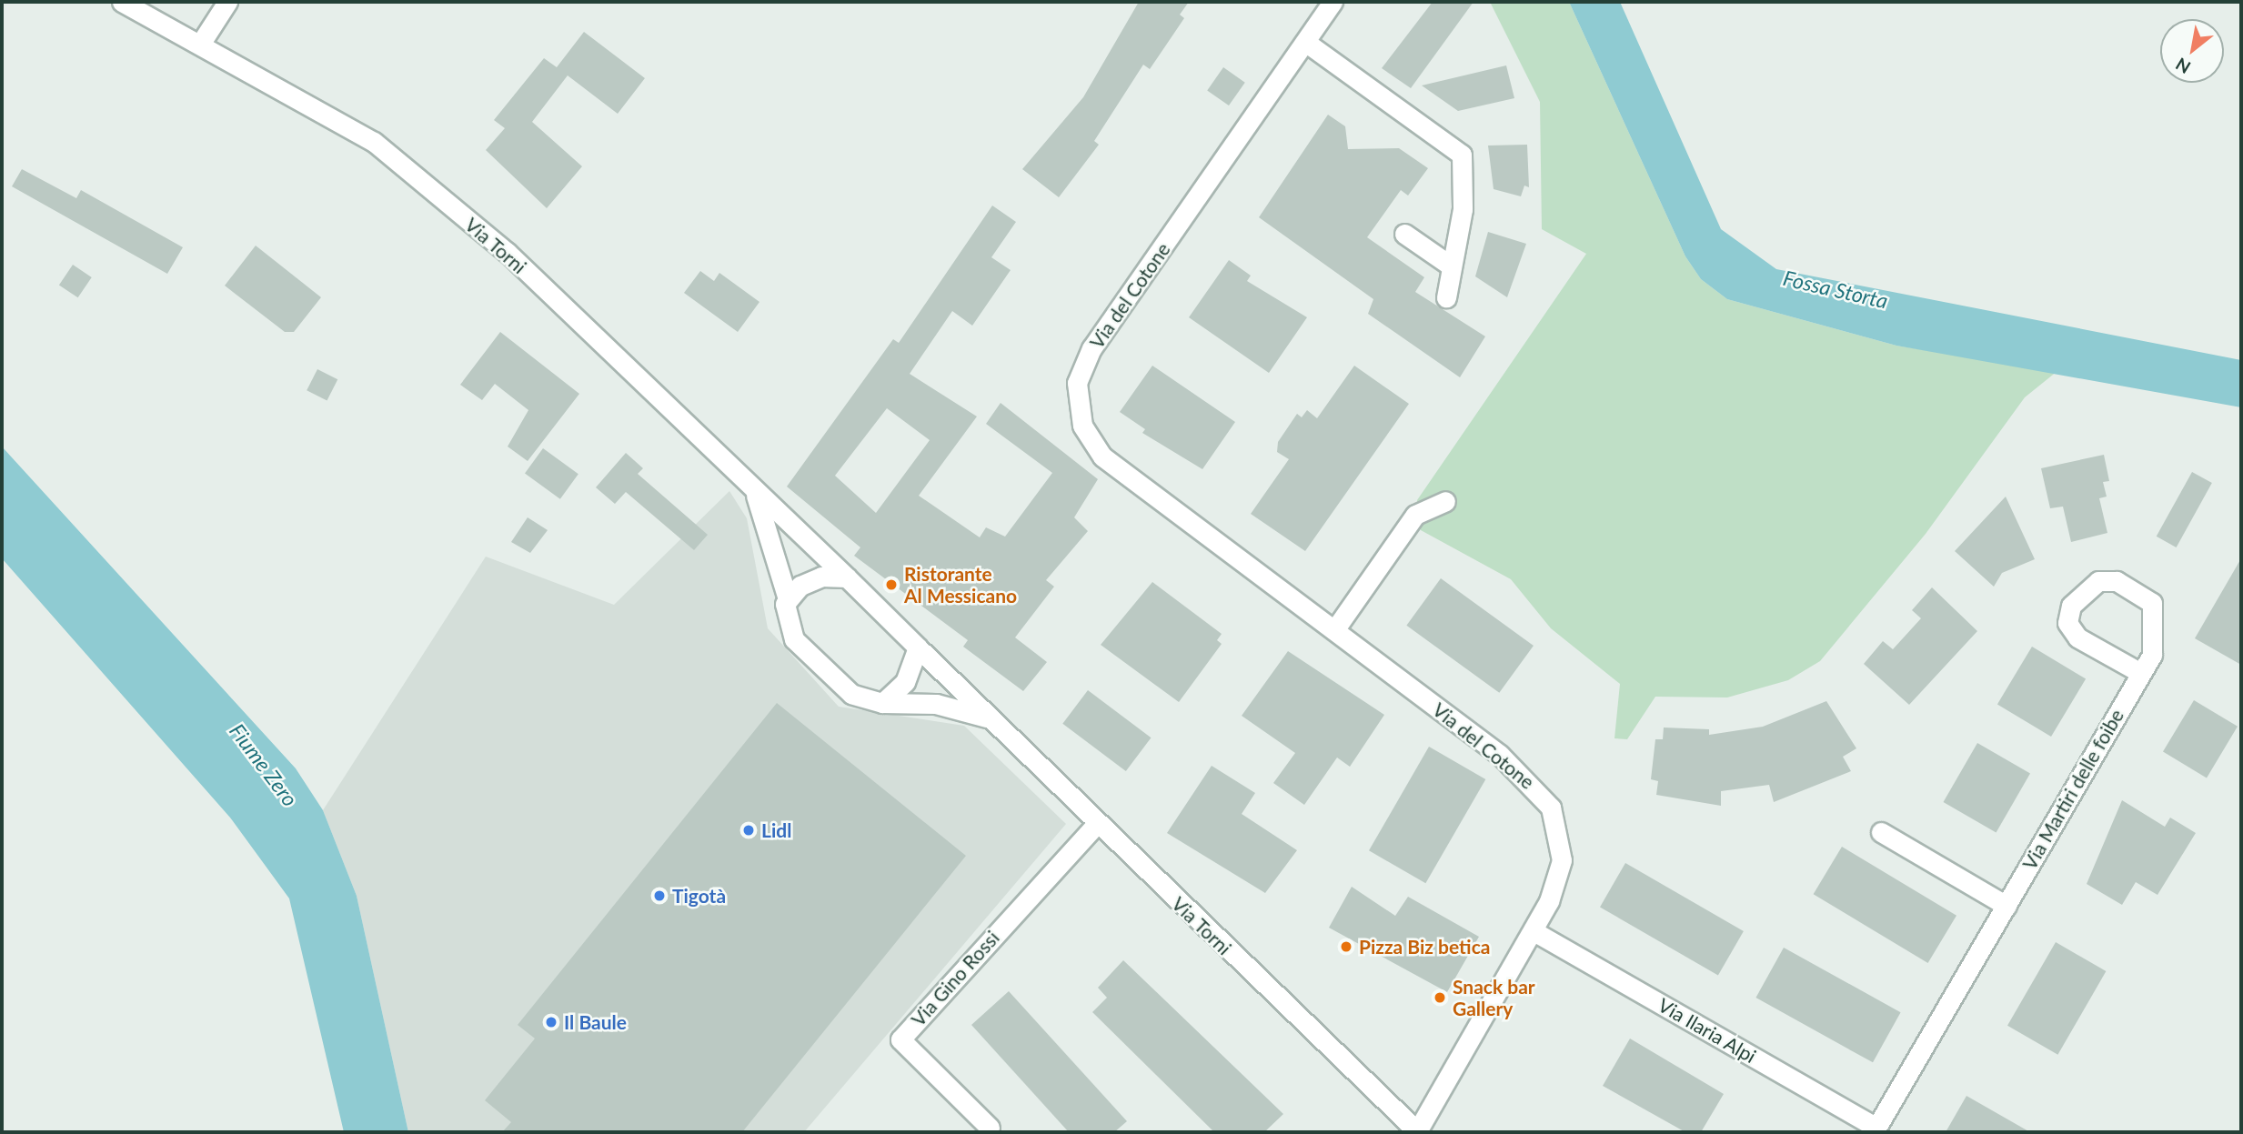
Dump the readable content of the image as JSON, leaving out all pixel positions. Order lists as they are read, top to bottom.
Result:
{
  "streets": {
    "street": [
      "Via Torni",
      "Via del Cotone",
      "Via Martiri delle foibe",
      "Via Gino Rossi",
      "Via Ilaria Alpi"
    ]
  },
  "crossings": [
    ["Via Torni", "Via del Cotone"],
    ["Via Torni", "Via Gino Rossi"],
    ["Via del Cotone", "Via Ilaria Alpi"],
    ["Via Martiri delle foibe", "Via Ilaria Alpi"]
  ],
  "water": ["Fossa Storta", "Fiume Zero"],
  "places": [
    "Ristorante Al Messicano",
    "Lidl",
    "Tigotà",
    "Pizza Biz betica",
    "Snack bar Gallery",
    "Il Baule"
  ],
  "north": "bottom left"
}
